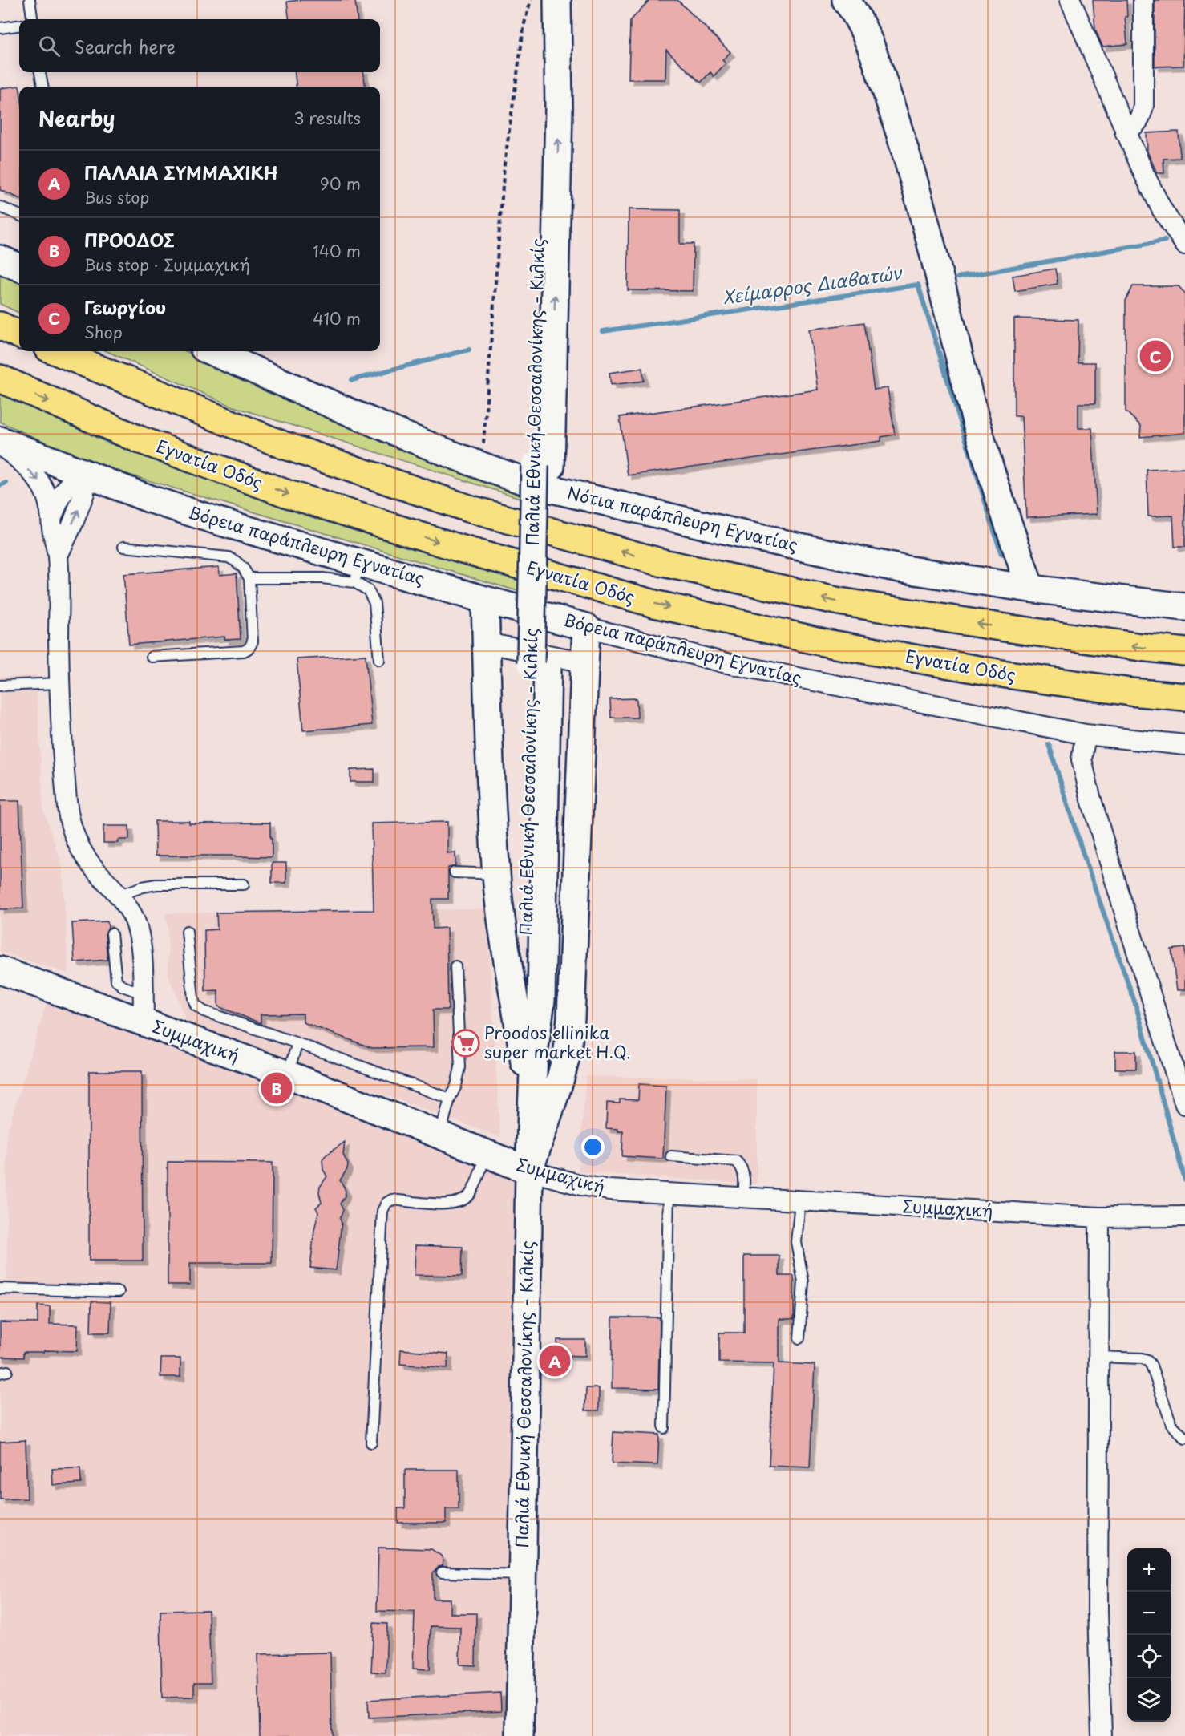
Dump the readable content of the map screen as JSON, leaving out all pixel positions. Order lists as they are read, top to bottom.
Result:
{
  "streets": {
    "highway": ["Εγνατία Οδός"],
    "street": [
      "Παλιά Εθνική Θεσσαλονίκης - Κιλκίς",
      "Νότια παράπλευρη Εγνατίας",
      "Βόρεια παράπλευρη Εγνατίας",
      "Συμμαχική"
    ]
  },
  "crossings": [
    ["Παλιά Εθνική Θεσσαλονίκης - Κιλκίς", "Συμμαχική"]
  ],
  "water": ["Χείμαρρος Διαβατών"],
  "places": {
    "supermarket": ["Proodos ellinika super market H.Q."]
  },
  "page": {
    "search": "Search here",
    "heading": ["Nearby", "3 results"],
    "list": [
      {
        "mark": "A",
        "name": "ΠΑΛΑΙΑ ΣΥΜΜΑΧΙΚΗ",
        "note": "Bus stop",
        "value": "90 m"
      },
      {
        "mark": "B",
        "name": "ΠΡΟΟΔΟΣ",
        "note": "Bus stop · Συμμαχική",
        "value": "140 m"
      },
      {
        "mark": "C",
        "name": "Γεωργίου",
        "note": "Shop",
        "value": "410 m"
      }
    ],
    "pins": ["C", "B", "A"],
    "map_buttons": ["+", "−"]
  }
}
